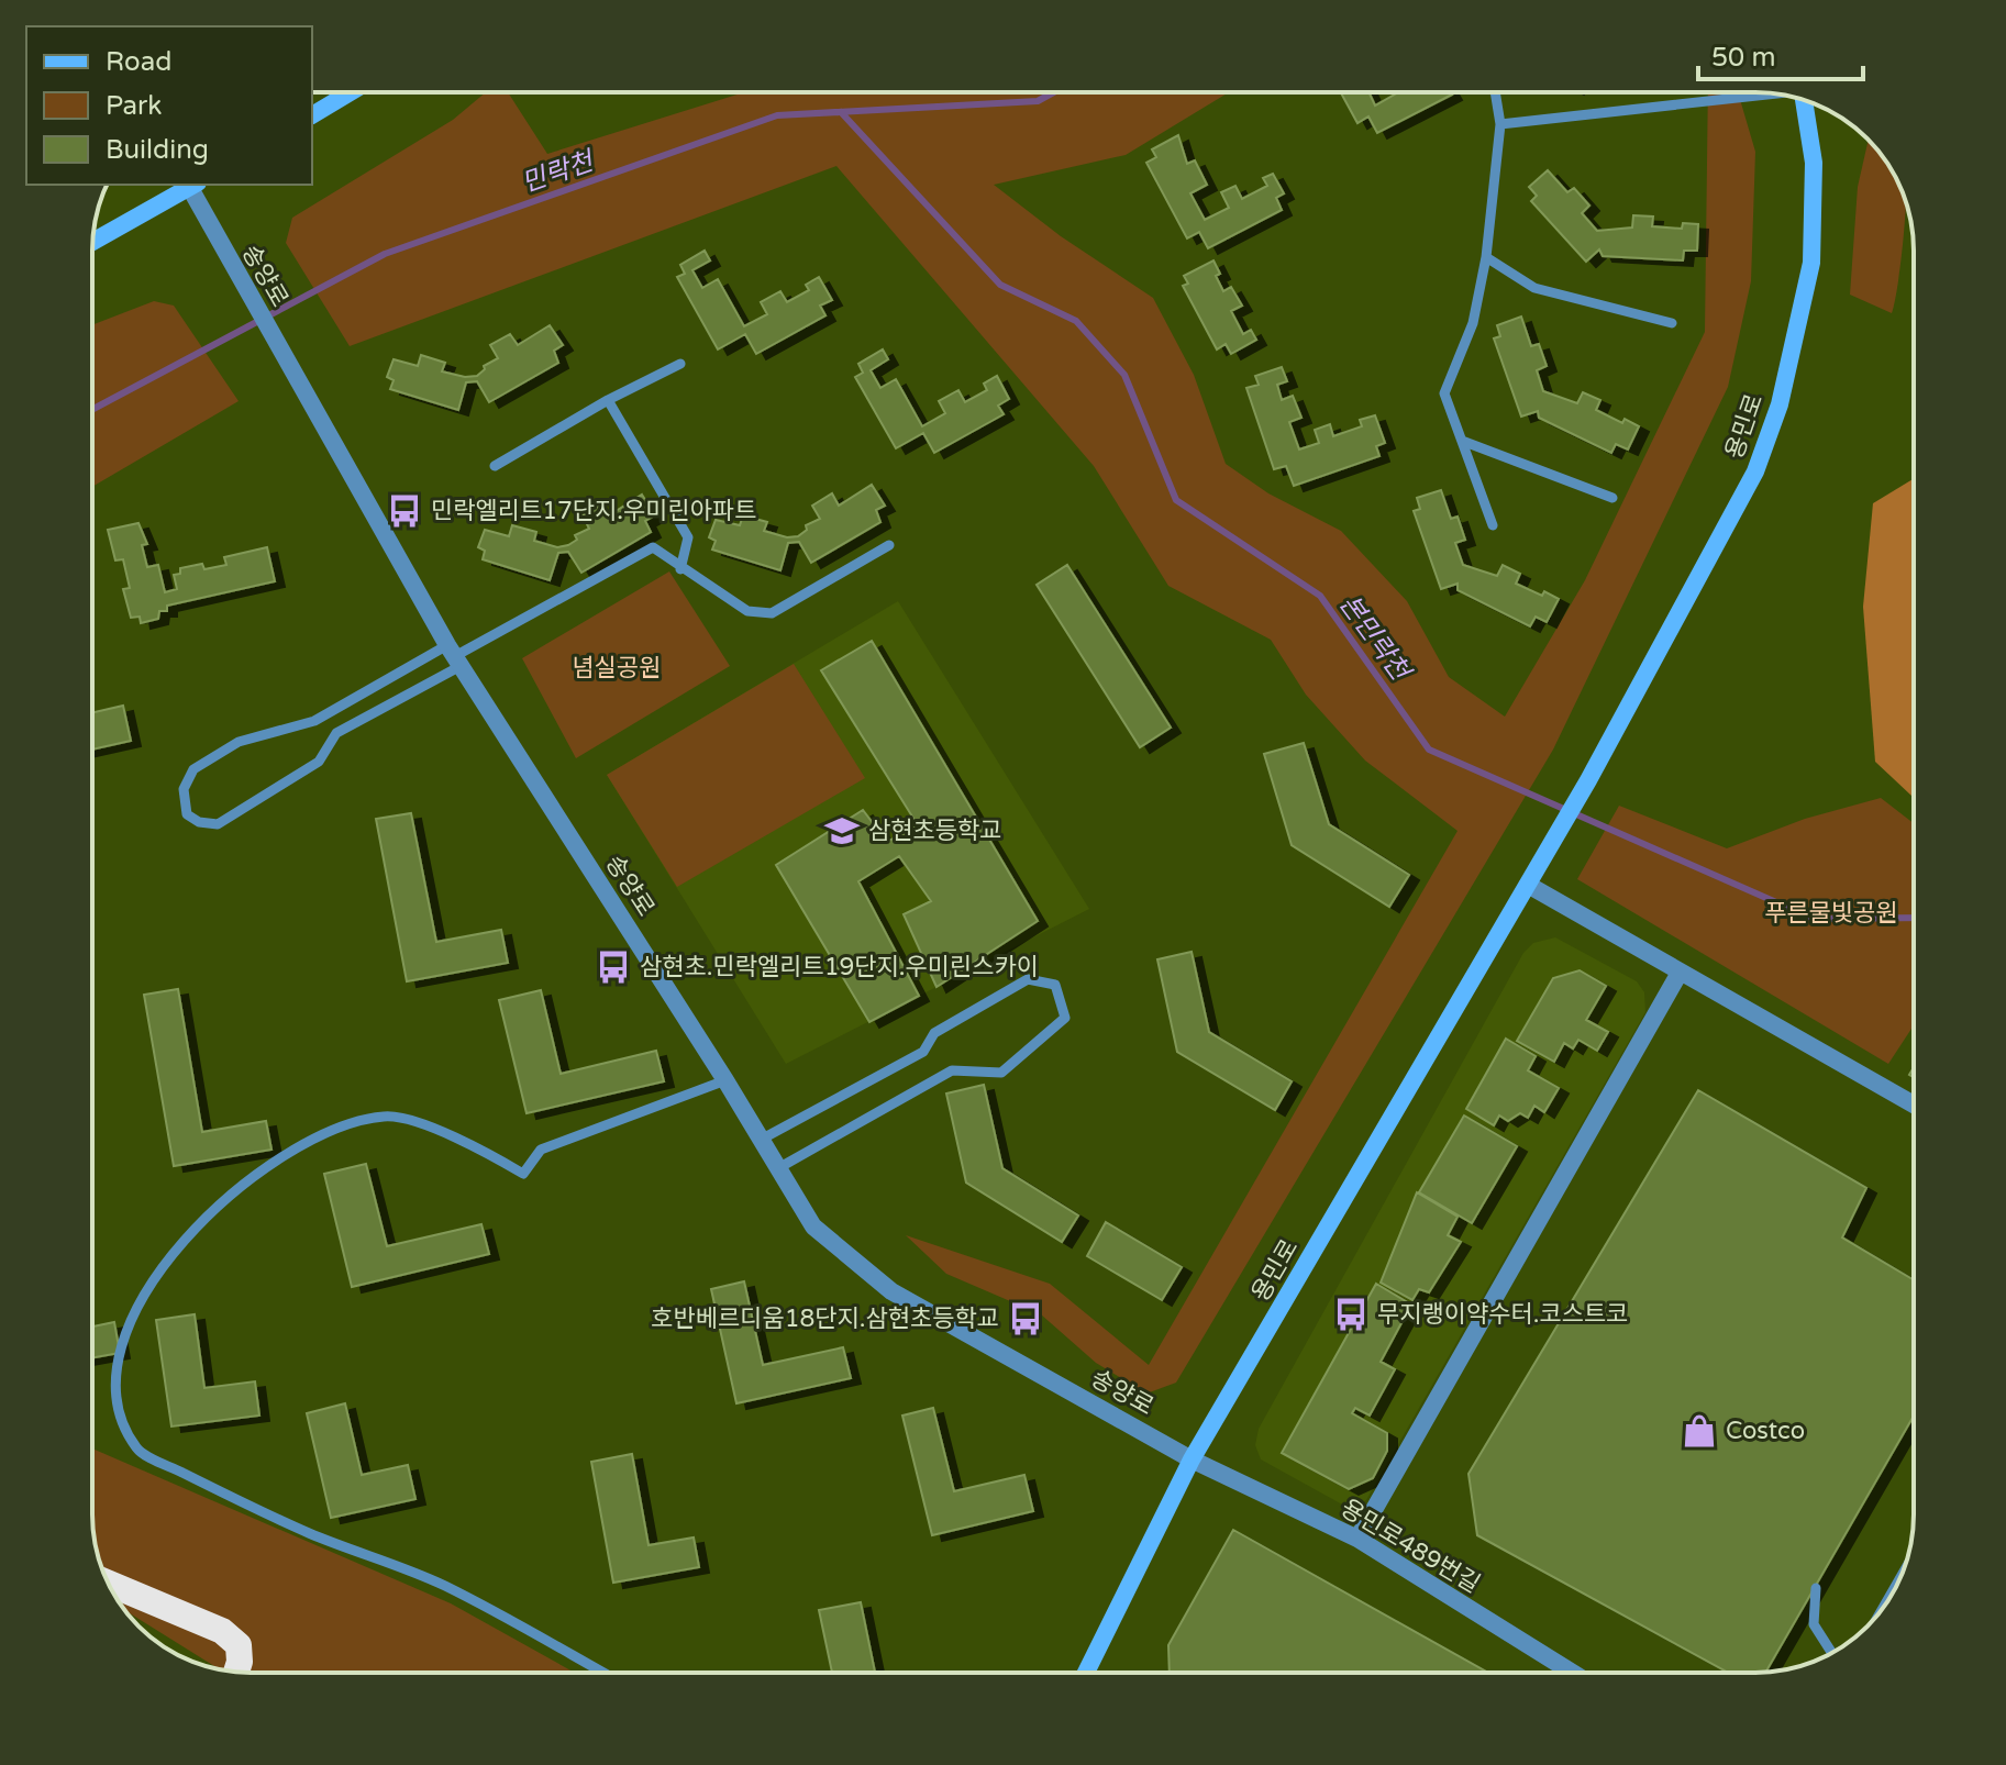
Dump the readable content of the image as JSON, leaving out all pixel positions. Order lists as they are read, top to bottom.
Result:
{
  "streets": {
    "street": ["송양로", "용민로", "용민로489번길"]
  },
  "crossings": [
    ["송양로", "용민로"],
    ["송양로", "용민로489번길"],
    ["용민로", "용민로489번길"]
  ],
  "water": ["민락천", "본민락천"],
  "parks": ["념실공원", "푸른물빛공원"],
  "places": {
    "bus stop": [
      "민락엘리트17단지.우미린아파트",
      "삼현초.민락엘리트19단지.우미린스카이",
      "무지랭이약수터.코스트코",
      "호반베르디움18단지.삼현초등학교"
    ],
    "school or university": ["삼현초등학교"],
    "shop": ["Costco"]
  },
  "legend": ["Road", "Park", "Building"],
  "scale_bar": "50 m"
}
